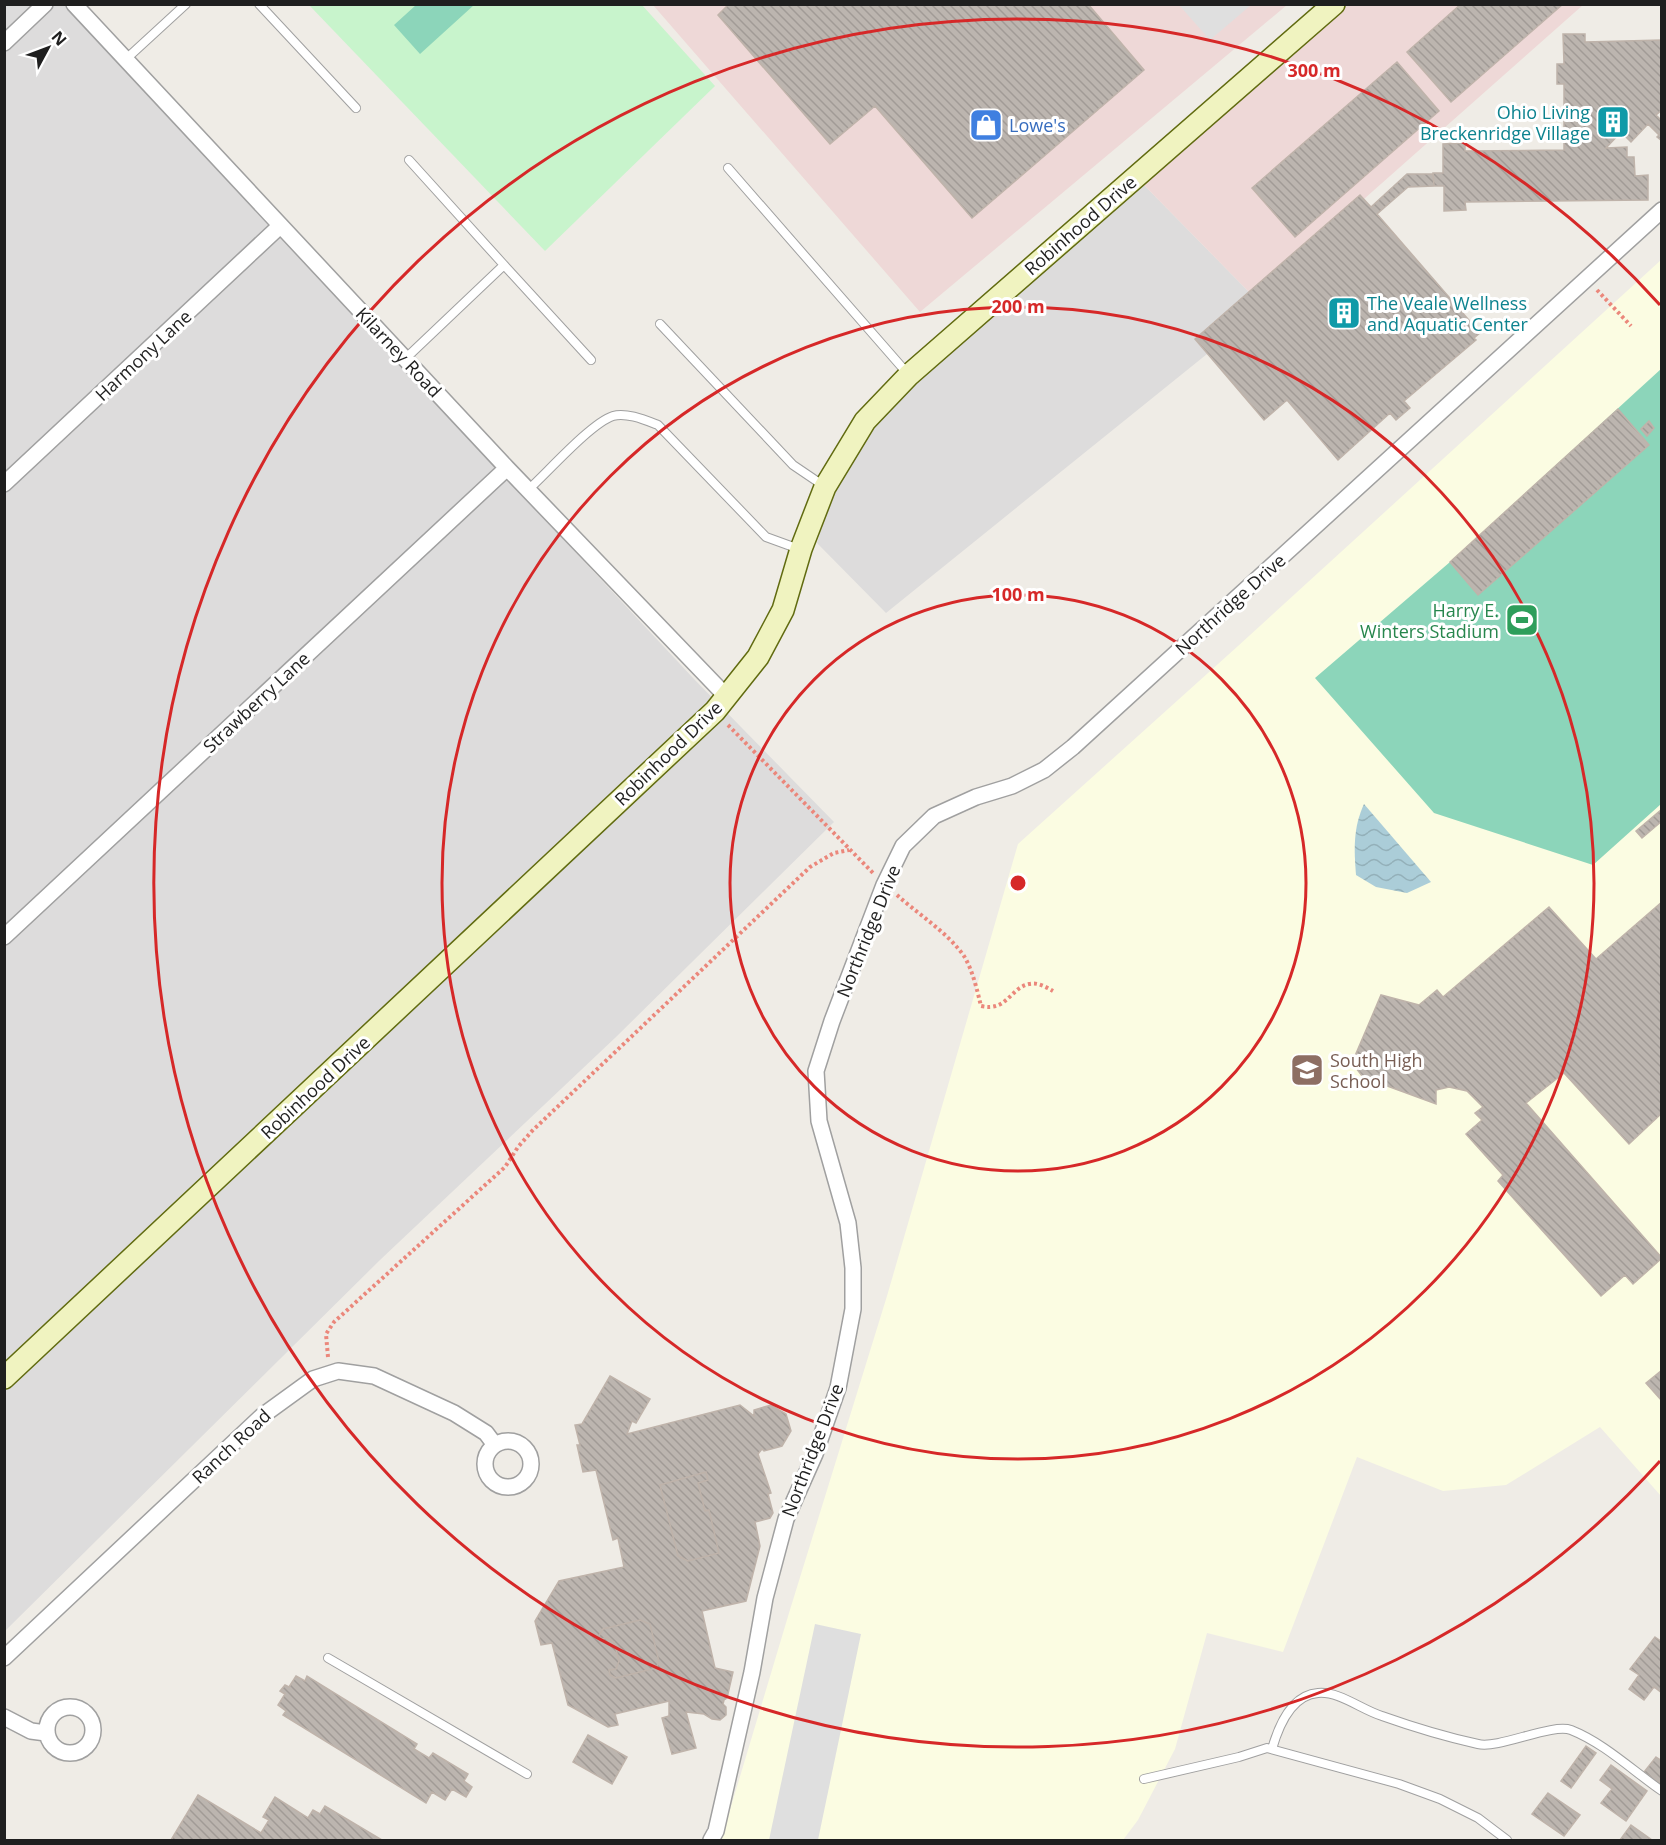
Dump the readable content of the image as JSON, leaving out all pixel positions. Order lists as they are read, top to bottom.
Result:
{
  "streets": {
    "street": [
      "Robinhood Drive",
      "Kilarney Road",
      "Harmony Lane",
      "Northridge Drive",
      "Strawberry Lane",
      "Ranch Road"
    ]
  },
  "crossings": [
    ["Robinhood Drive", "Kilarney Road"],
    ["Kilarney Road", "Harmony Lane"],
    ["Kilarney Road", "Strawberry Lane"]
  ],
  "places": {
    "building": ["Ohio Living Breckenridge Village", "The Veale Wellness and Aquatic Center"],
    "shop": ["Lowe's"],
    "sports": ["Harry E. Winters Stadium"],
    "school or university": ["South High School"]
  },
  "north": "top right",
  "rings": ["300 m", "200 m", "100 m"]
}
